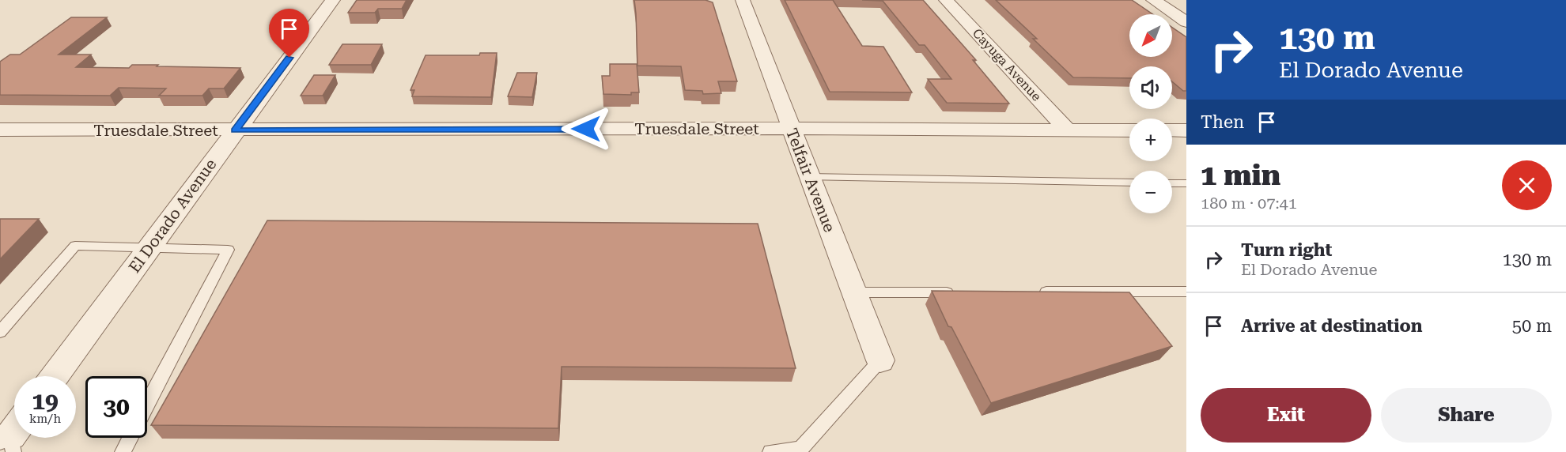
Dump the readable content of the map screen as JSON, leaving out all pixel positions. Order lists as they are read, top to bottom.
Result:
{
  "streets": {
    "street": [
      "Cayuga Avenue",
      "Truesdale Street",
      "Telfair Avenue",
      "El Dorado Avenue"
    ]
  },
  "crossings": [
    ["Cayuga Avenue", "Truesdale Street"],
    ["Truesdale Street", "Telfair Avenue"],
    ["Truesdale Street", "El Dorado Avenue"]
  ],
  "north": "bottom left",
  "page": {
    "turn": ["130 m", "El Dorado Avenue"],
    "map_buttons": ["+", "−"],
    "then": "Then",
    "heading": ["1 min", "180 m · 07:41"],
    "list": [
      {
        "name": "Turn right",
        "note": "El Dorado Avenue",
        "value": "130 m"
      },
      {
        "name": "Arrive at destination",
        "value": "50 m"
      }
    ],
    "speed": "19 km/h",
    "limit": "30",
    "buttons": ["Exit", "Share"]
  }
}
